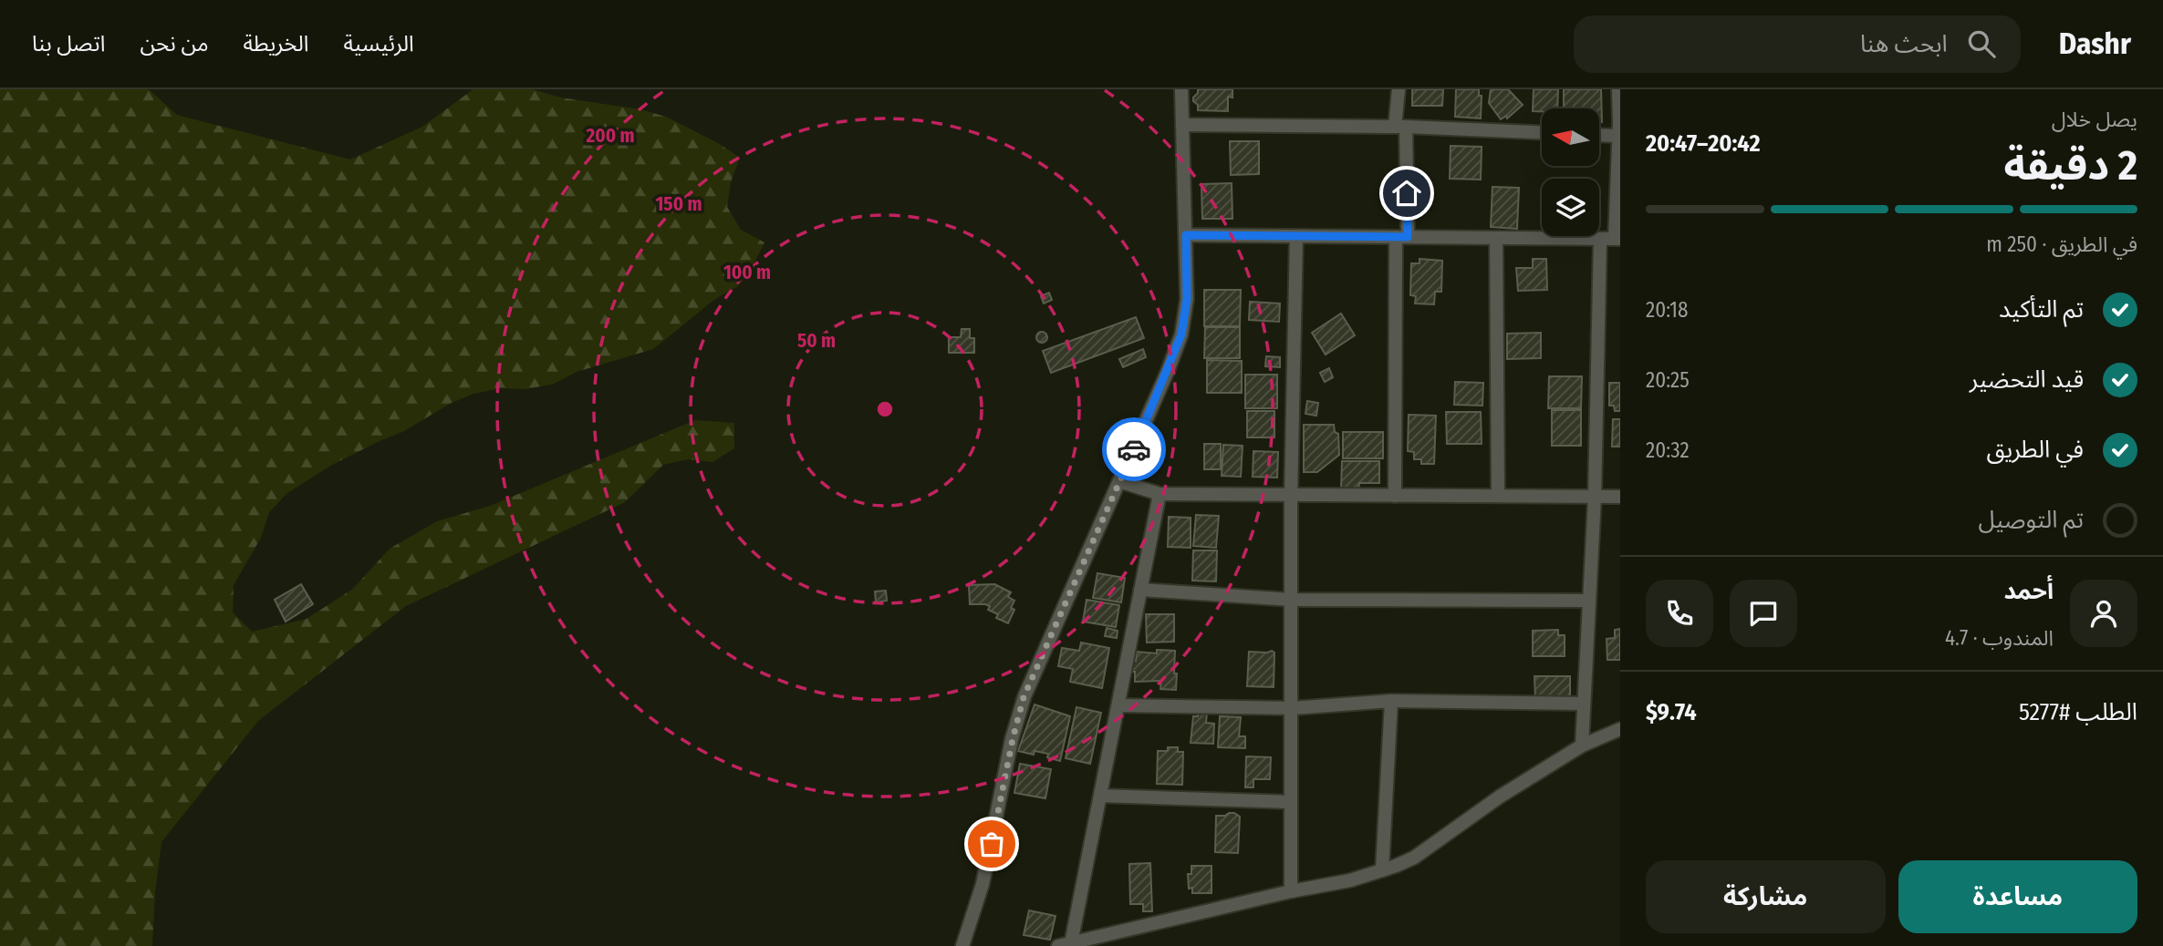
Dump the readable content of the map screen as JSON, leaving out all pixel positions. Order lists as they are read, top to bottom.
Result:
{
  "north": "left",
  "page": {
    "header": "Dashr",
    "search": "ابحث هنا",
    "nav": [
      "الرئيسية",
      "الخريطة",
      "من نحن",
      "اتصل بنا"
    ],
    "heading": ["2 دقيقة", "يصل خلال", "20:42–20:47"],
    "panel": [
      "أحمد",
      "المندوب · 4.7",
      "الطلب #5277",
      "$9.74"
    ],
    "bar": "في الطريق · 250 m",
    "list": [
      ["تم التأكيد", "20:18"],
      ["قيد التحضير", "20:25"],
      ["في الطريق", "20:32"],
      "تم التوصيل"
    ],
    "buttons": ["مساعدة", "مشاركة"]
  },
  "rings": [
    "200 m",
    "150 m",
    "100 m",
    "50 m"
  ]
}
